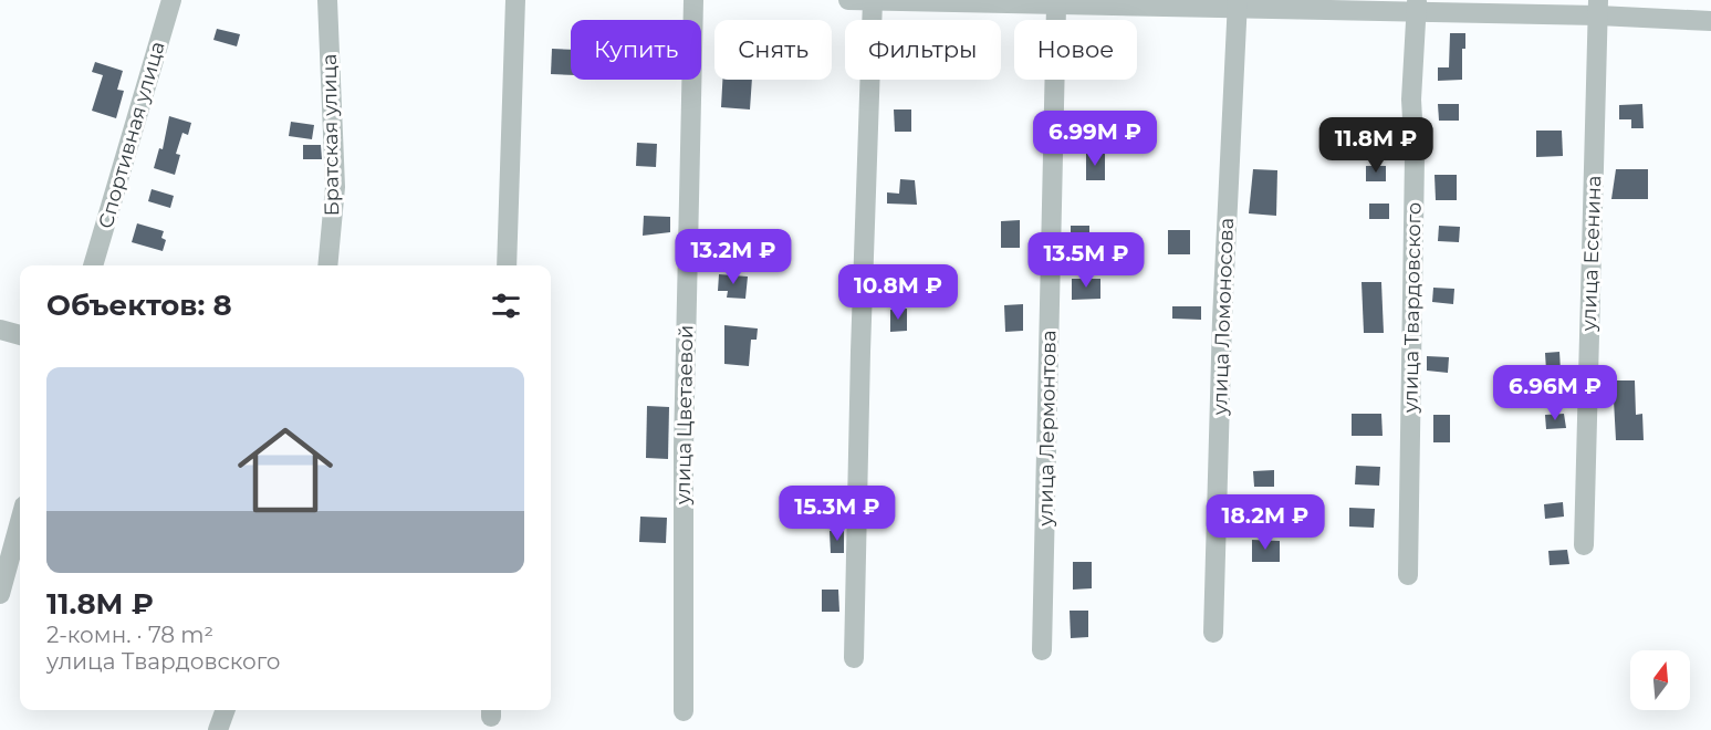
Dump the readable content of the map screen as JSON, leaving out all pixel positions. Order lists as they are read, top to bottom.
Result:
{
  "streets": {
    "street": [
      "Спортивная улица",
      "Братская улица",
      "улица Есенина",
      "улица Твардовского",
      "улица Ломоносова",
      "улица Цветаевой",
      "улица Лермонтова"
    ]
  },
  "north": "top",
  "page": {
    "chip": [
      "Купить",
      "Снять",
      "Фильтры",
      "Новое"
    ],
    "price": [
      "6.99M ₽",
      "11.8M ₽",
      "13.2M ₽",
      "13.5M ₽",
      "10.8M ₽",
      "6.96M ₽",
      "15.3M ₽",
      "18.2M ₽"
    ],
    "heading": "Объектов: 8",
    "list": [
      {
        "name": "11.8M ₽",
        "note": "2-комн. · 78 m² · улица Твардовского"
      }
    ]
  }
}
